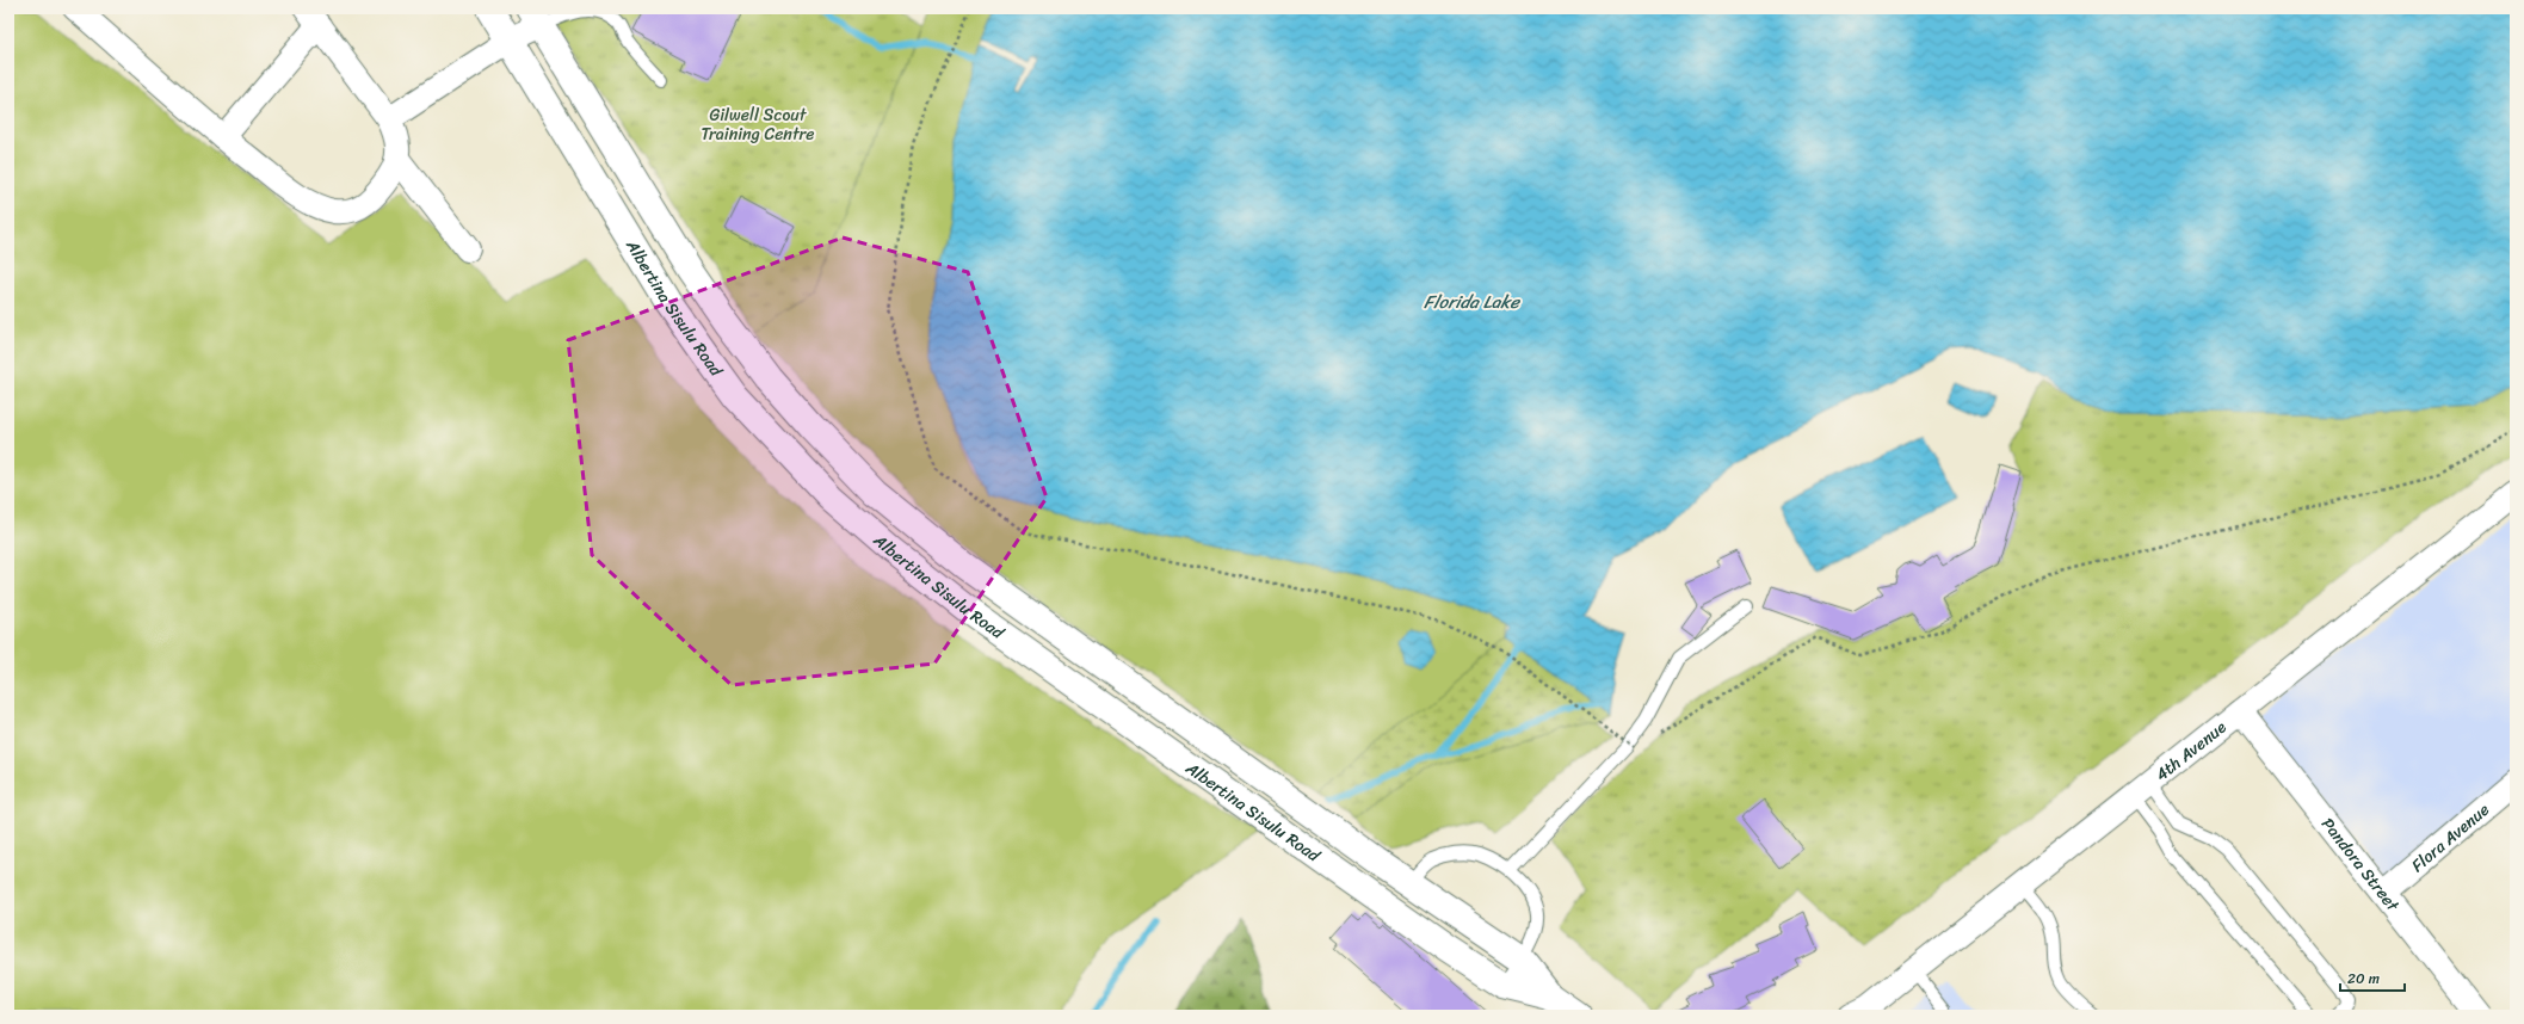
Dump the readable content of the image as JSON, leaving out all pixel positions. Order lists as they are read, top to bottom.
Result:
{
  "streets": {
    "main road": ["Albertina Sisulu Road"],
    "street": ["4th Avenue", "Flora Avenue", "Pandora Street"]
  },
  "crossings": [
    ["4th Avenue", "Pandora Street"],
    ["Flora Avenue", "Pandora Street"]
  ],
  "water": ["Florida Lake"],
  "parks": ["Gilwell Scout Training Centre"],
  "scale_bar": "20 m"
}
